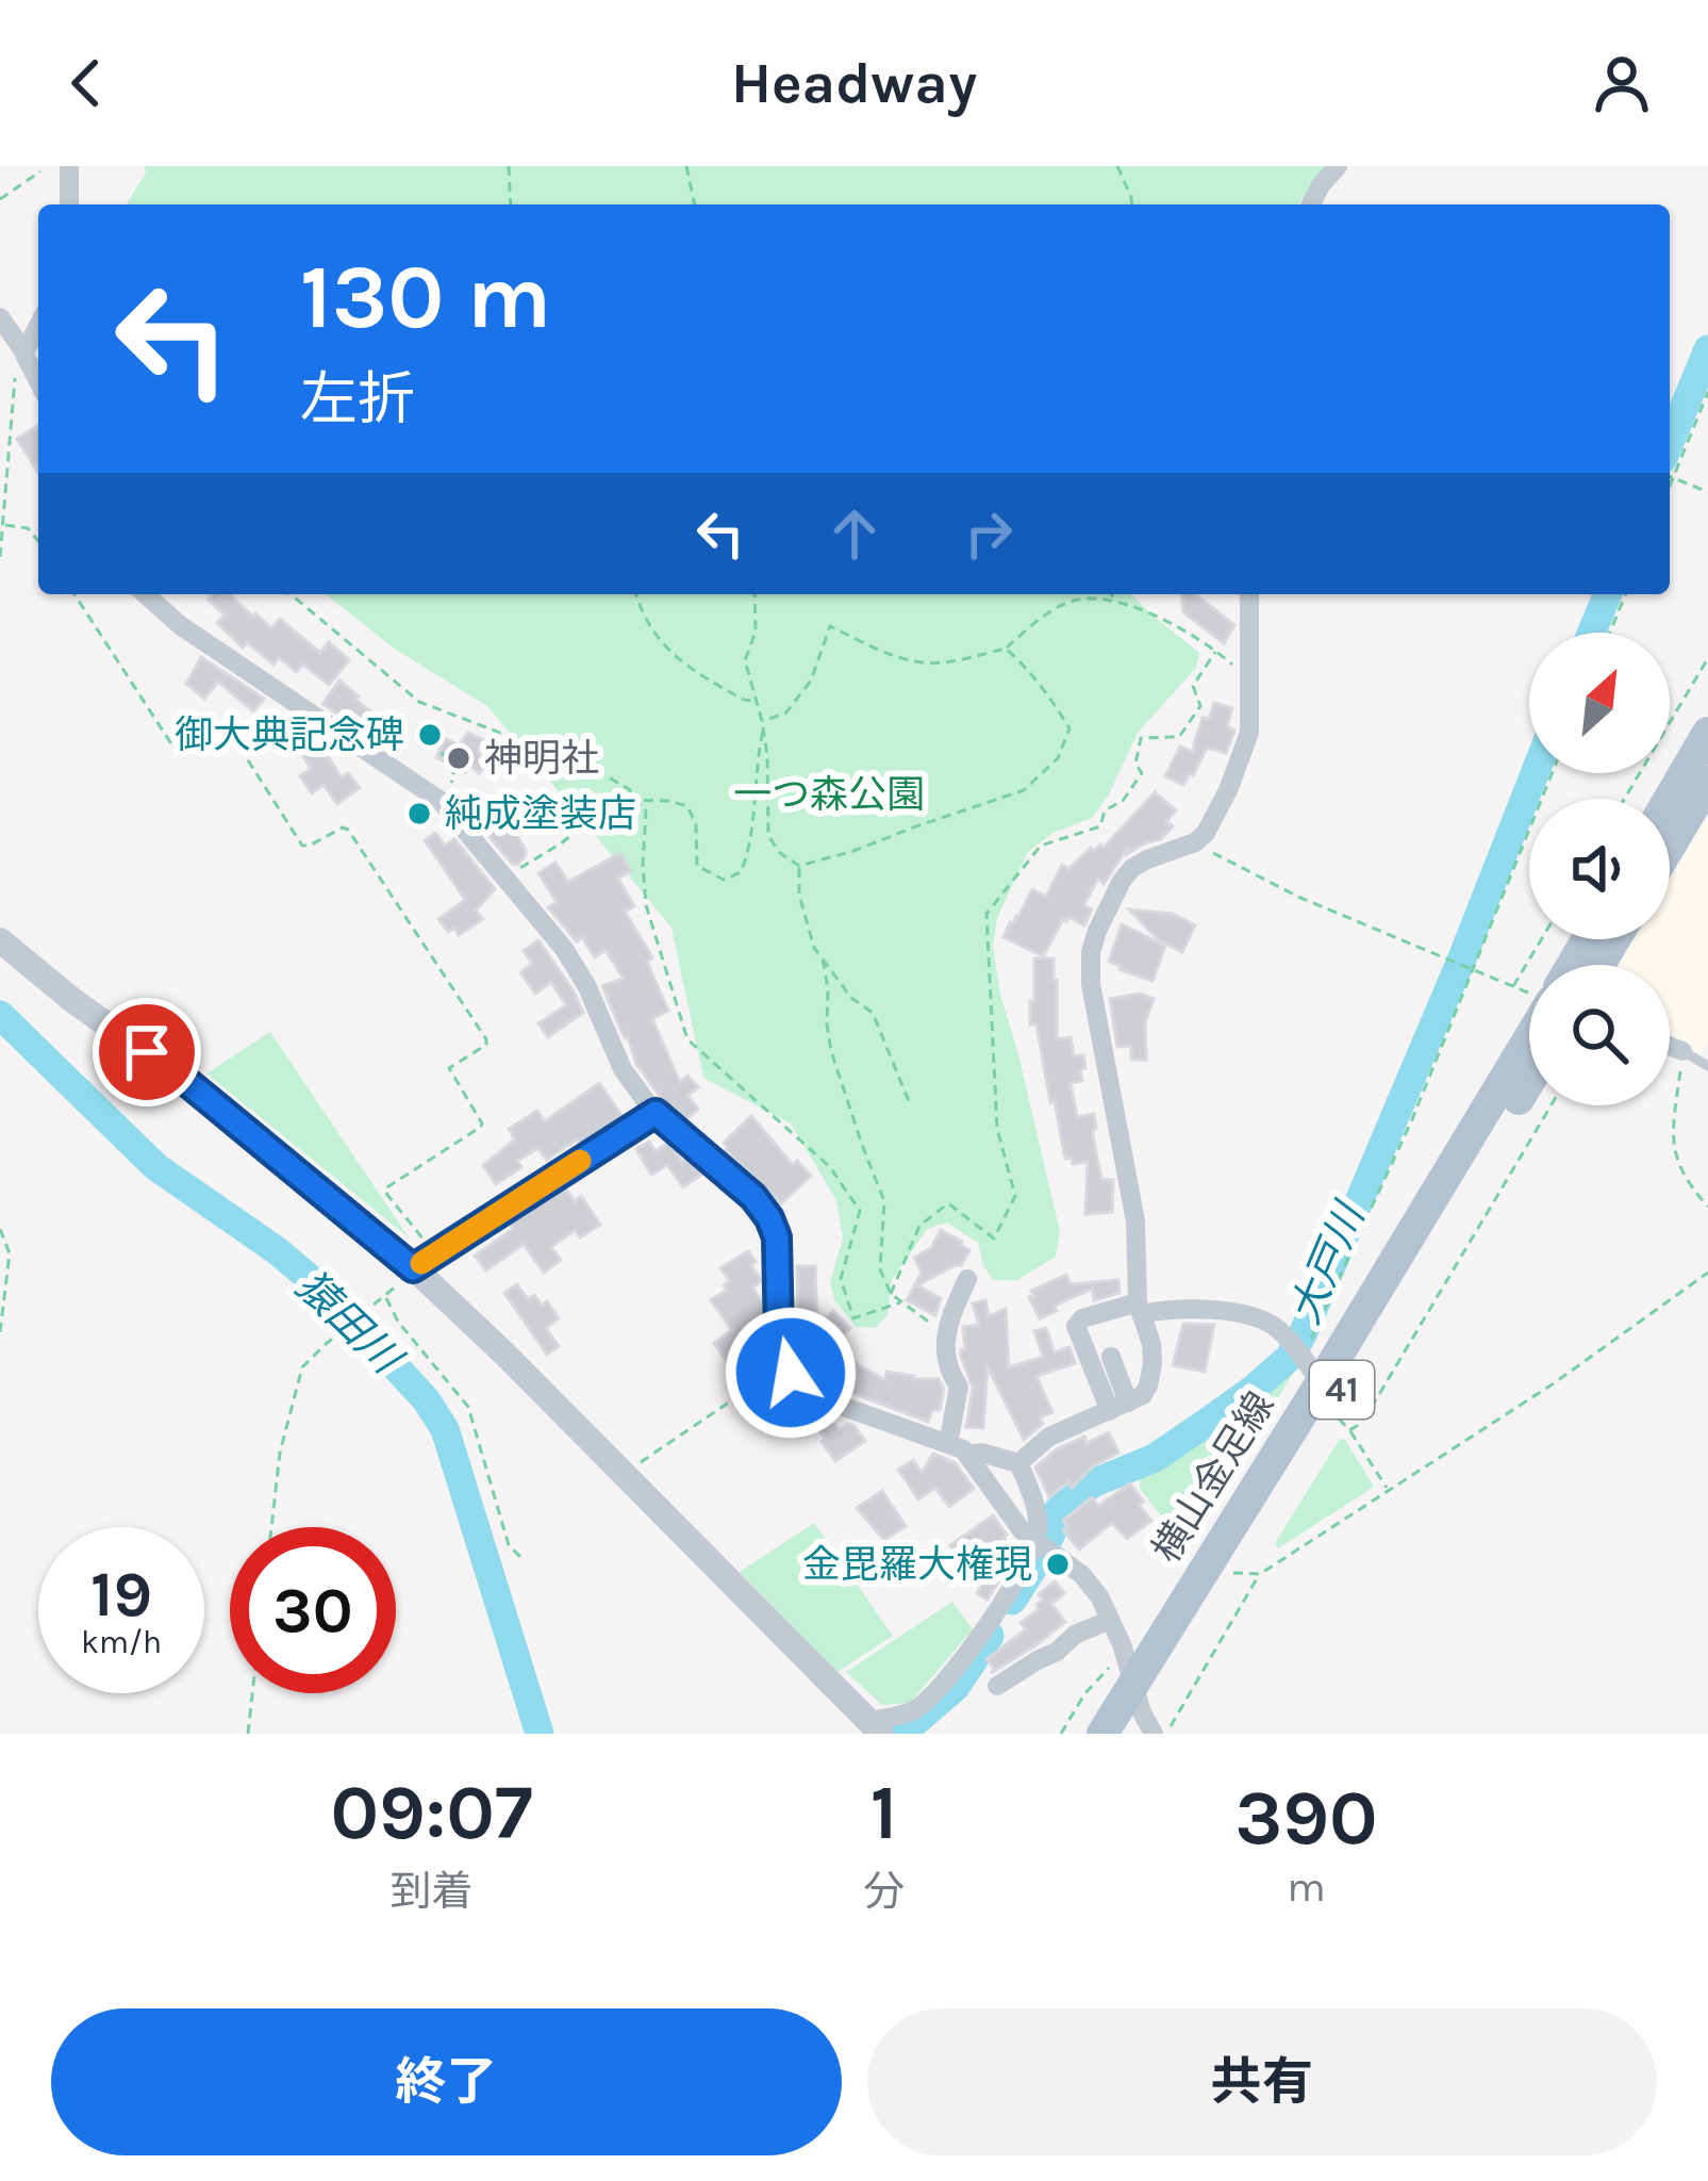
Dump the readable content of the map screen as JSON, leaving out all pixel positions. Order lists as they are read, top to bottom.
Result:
{
  "streets": {
    "main road": ["41", "横山金足線"]
  },
  "water": ["大戸川", "猿田川"],
  "parks": ["一つ森公園"],
  "places": [
    "御大典記念碑",
    "神明社",
    "純成塗装店",
    "金毘羅大権現"
  ],
  "north": "top right",
  "page": {
    "header": "Headway",
    "turn": ["130 m", "左折"],
    "speed": "19 km/h",
    "limit": "30",
    "eta": [
      "09:07",
      "到着",
      "1",
      "分",
      "390",
      "m"
    ],
    "buttons": ["終了", "共有"]
  }
}
